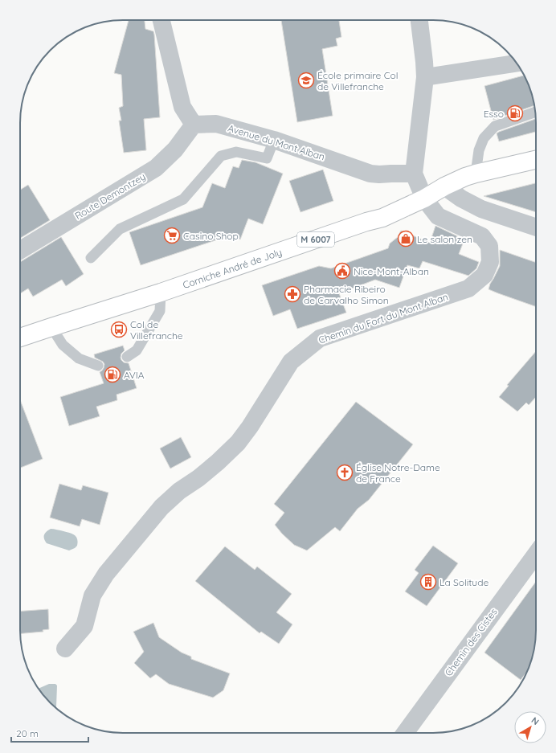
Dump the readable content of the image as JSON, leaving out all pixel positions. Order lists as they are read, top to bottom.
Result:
{
  "streets": {
    "main road": ["M 6007", "Corniche André de Joly"],
    "street": [
      "Avenue du Mont Alban",
      "Route Demontzey",
      "Chemin du Fort du Mont Alban",
      "Chemin des Cistes"
    ]
  },
  "crossings": [
    ["Avenue du Mont Alban", "Route Demontzey"],
    ["Avenue du Mont Alban", "Chemin du Fort du Mont Alban"],
    ["M 6007", "Corniche André de Joly"],
    ["Corniche André de Joly", "Chemin du Fort du Mont Alban"]
  ],
  "places": {
    "school or university": ["École primaire Col de Villefranche"],
    "fuel station": ["Esso", "AVIA"],
    "supermarket": ["Casino Shop"],
    "shop": ["Le salon zen"],
    "public building": ["Nice-Mont-Alban"],
    "pharmacy": ["Pharmacie Ribeiro de Carvalho Simon"],
    "bus stop": ["Col de Villefranche"],
    "church": ["Église Notre-Dame de France"],
    "building": ["La Solitude"]
  },
  "scale_bar": "20 m",
  "north": "top right"
}
